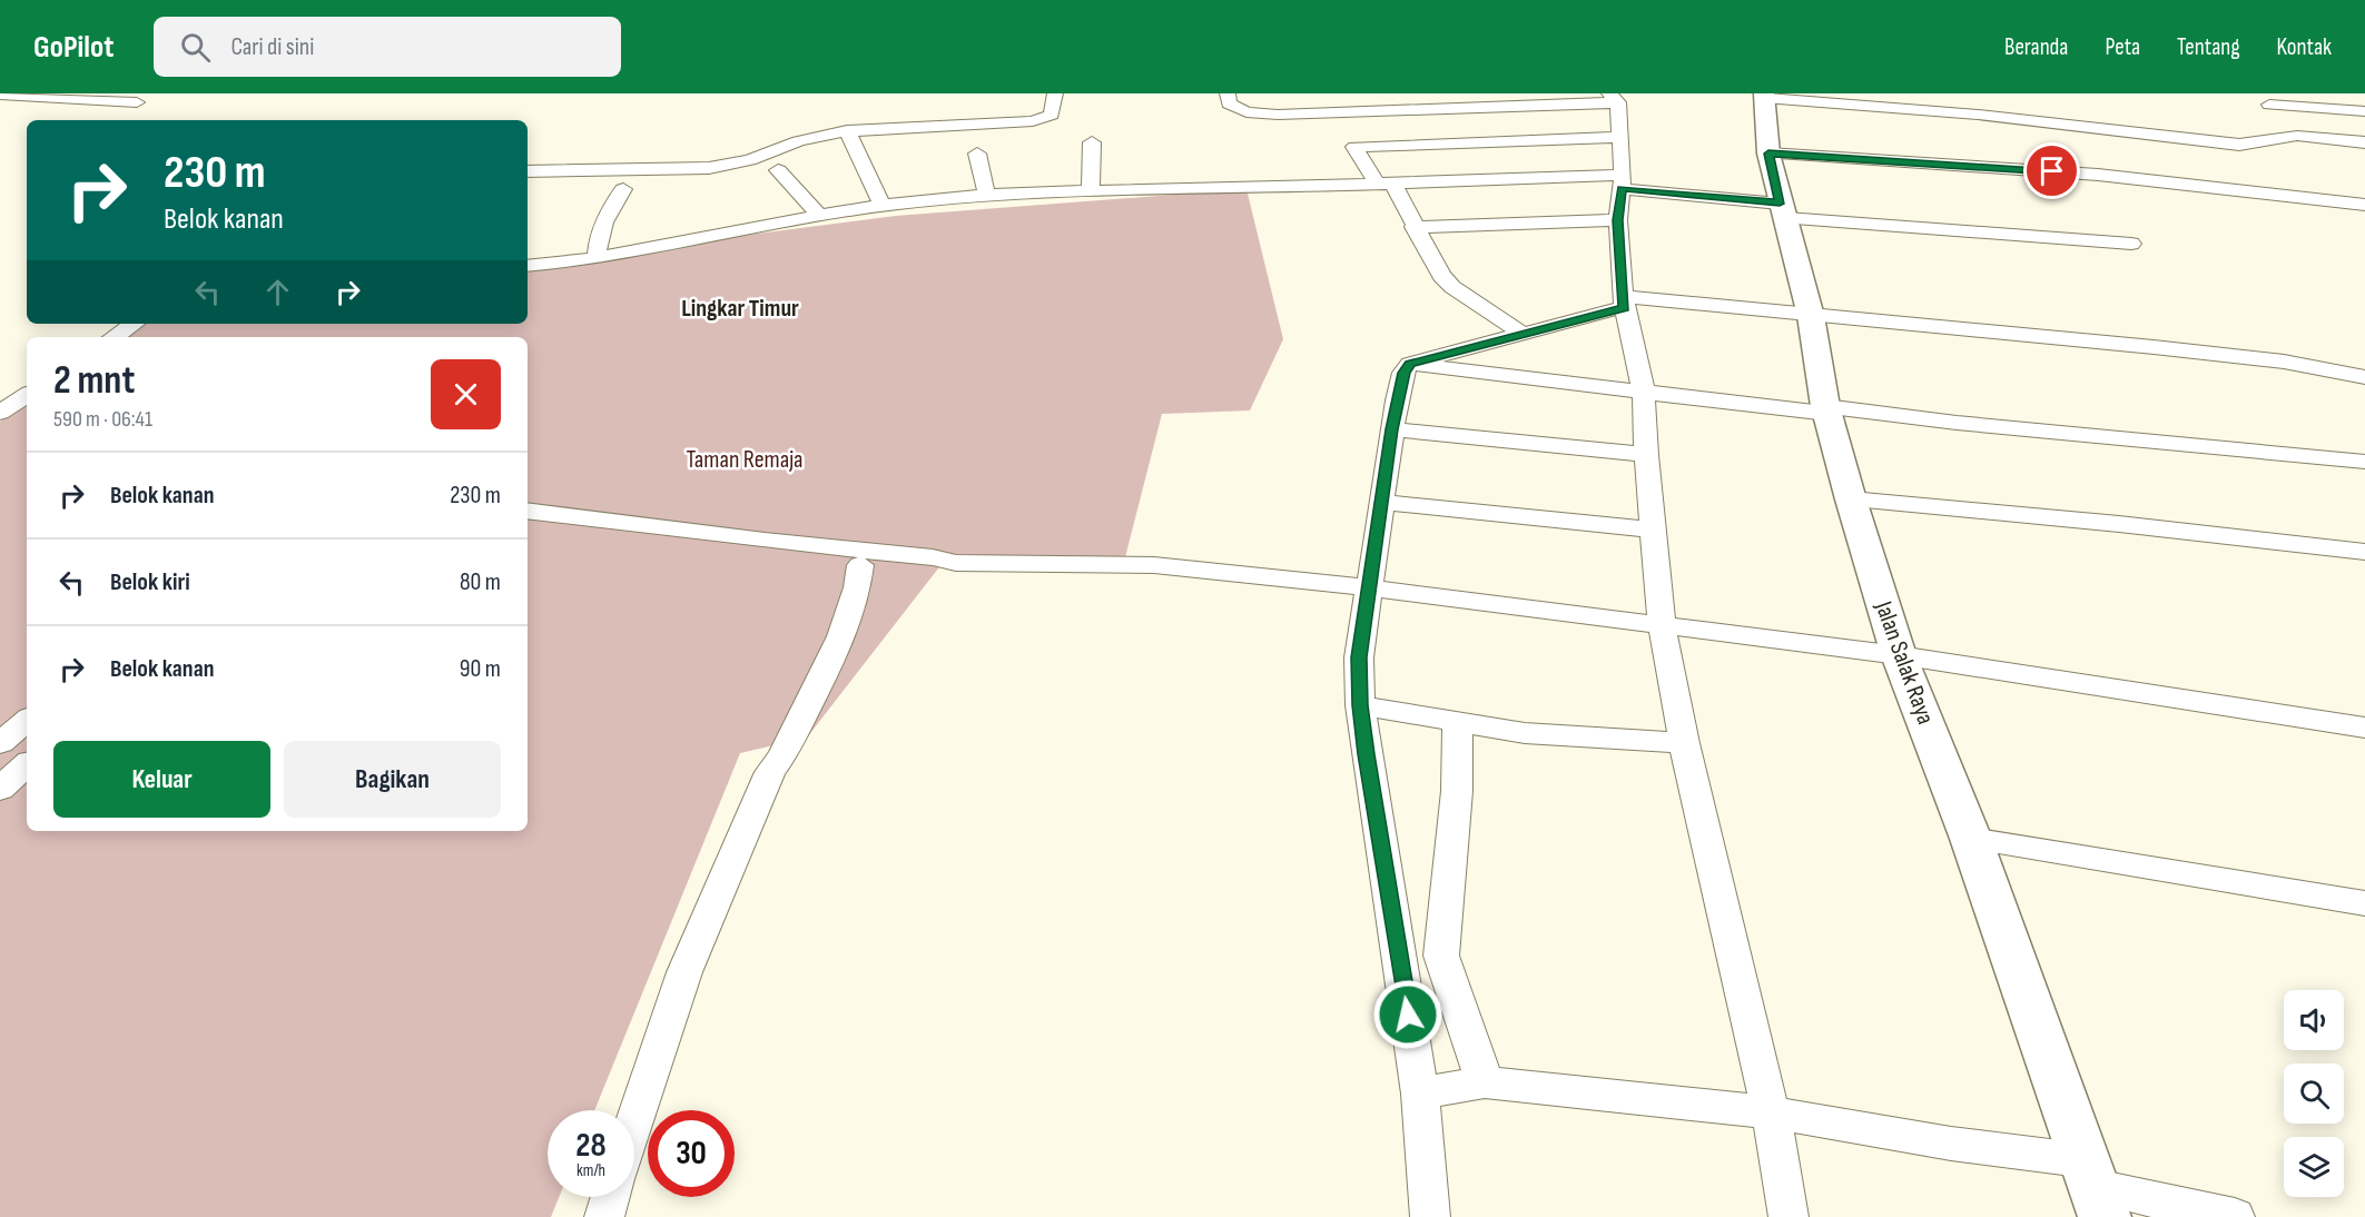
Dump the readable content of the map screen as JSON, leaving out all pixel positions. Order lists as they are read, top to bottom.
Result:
{
  "streets": {
    "main road": ["Jalan Salak Raya"]
  },
  "districts": ["Lingkar Timur"],
  "parks": ["Taman Remaja"],
  "page": {
    "header": "GoPilot",
    "search": "Cari di sini",
    "nav": [
      "Beranda",
      "Peta",
      "Tentang",
      "Kontak"
    ],
    "turn": ["230 m", "Belok kanan"],
    "heading": ["2 mnt", "590 m · 06:41"],
    "list": [
      {
        "name": "Belok kanan",
        "value": "230 m"
      },
      {
        "name": "Belok kiri",
        "value": "80 m"
      },
      {
        "name": "Belok kanan",
        "value": "90 m"
      }
    ],
    "buttons": ["Keluar", "Bagikan"],
    "speed": "28 km/h",
    "limit": "30"
  }
}
